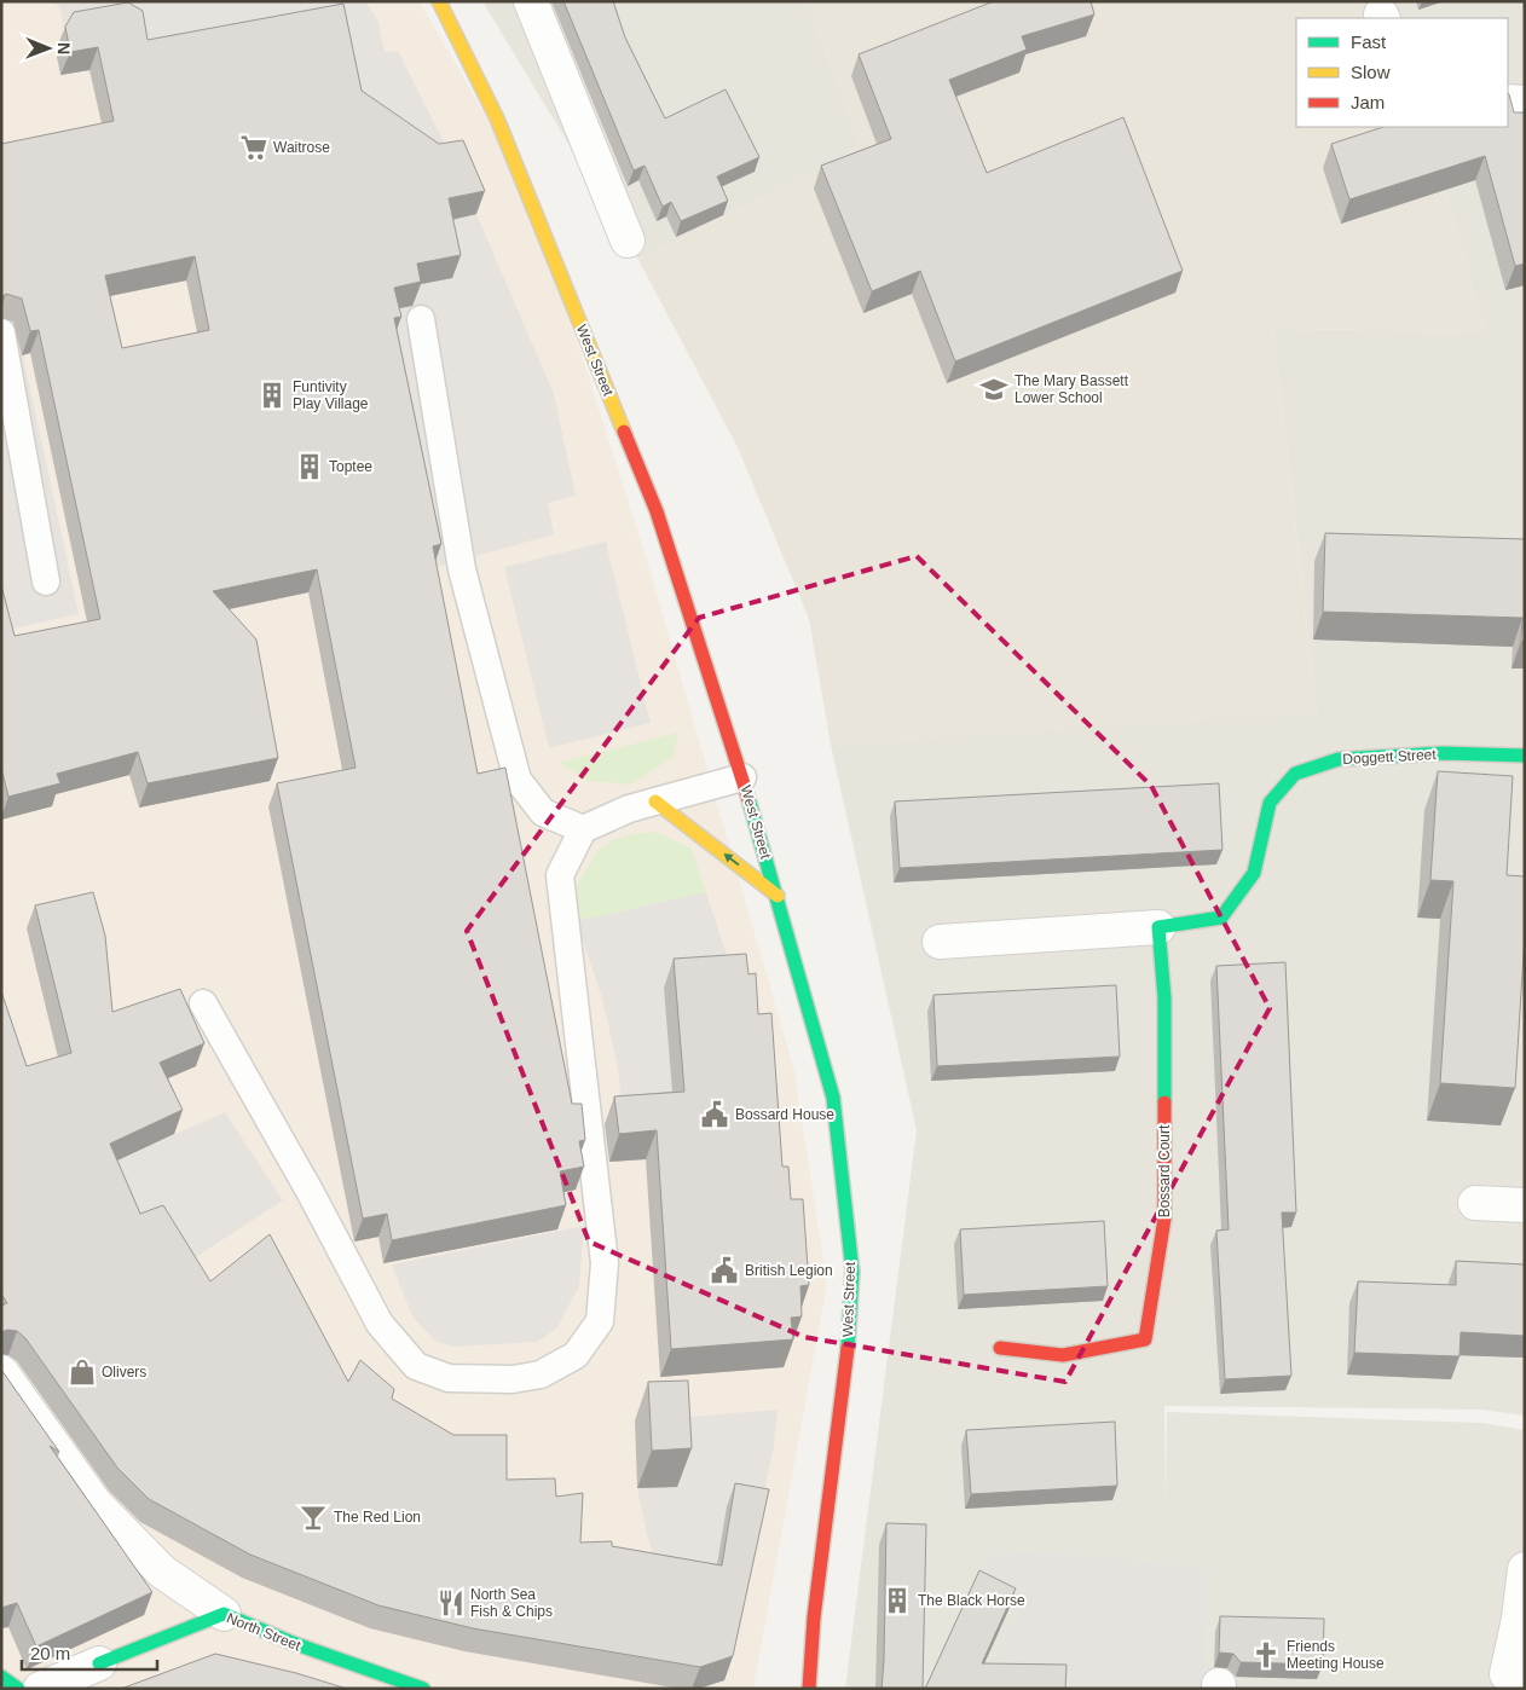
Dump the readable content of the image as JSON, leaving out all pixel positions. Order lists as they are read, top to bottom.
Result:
{
  "streets": {
    "street": [
      "West Street",
      "Doggett Street",
      "Bossard Court",
      "North Street"
    ]
  },
  "crossings": [
    ["Doggett Street", "Bossard Court"]
  ],
  "places": {
    "supermarket": ["Waitrose"],
    "school or university": ["The Mary Bassett Lower School"],
    "building": ["Funtivity Play Village", "Toptee", "The Black Horse"],
    "public building": ["Bossard House", "British Legion"],
    "shop": ["Olivers"],
    "bar": ["The Red Lion"],
    "restaurant": ["North Sea Fish & Chips"],
    "church": ["Friends Meeting House"]
  },
  "legend": ["Fast", "Slow", "Jam"],
  "scale_bar": "20 m",
  "north": "right"
}
